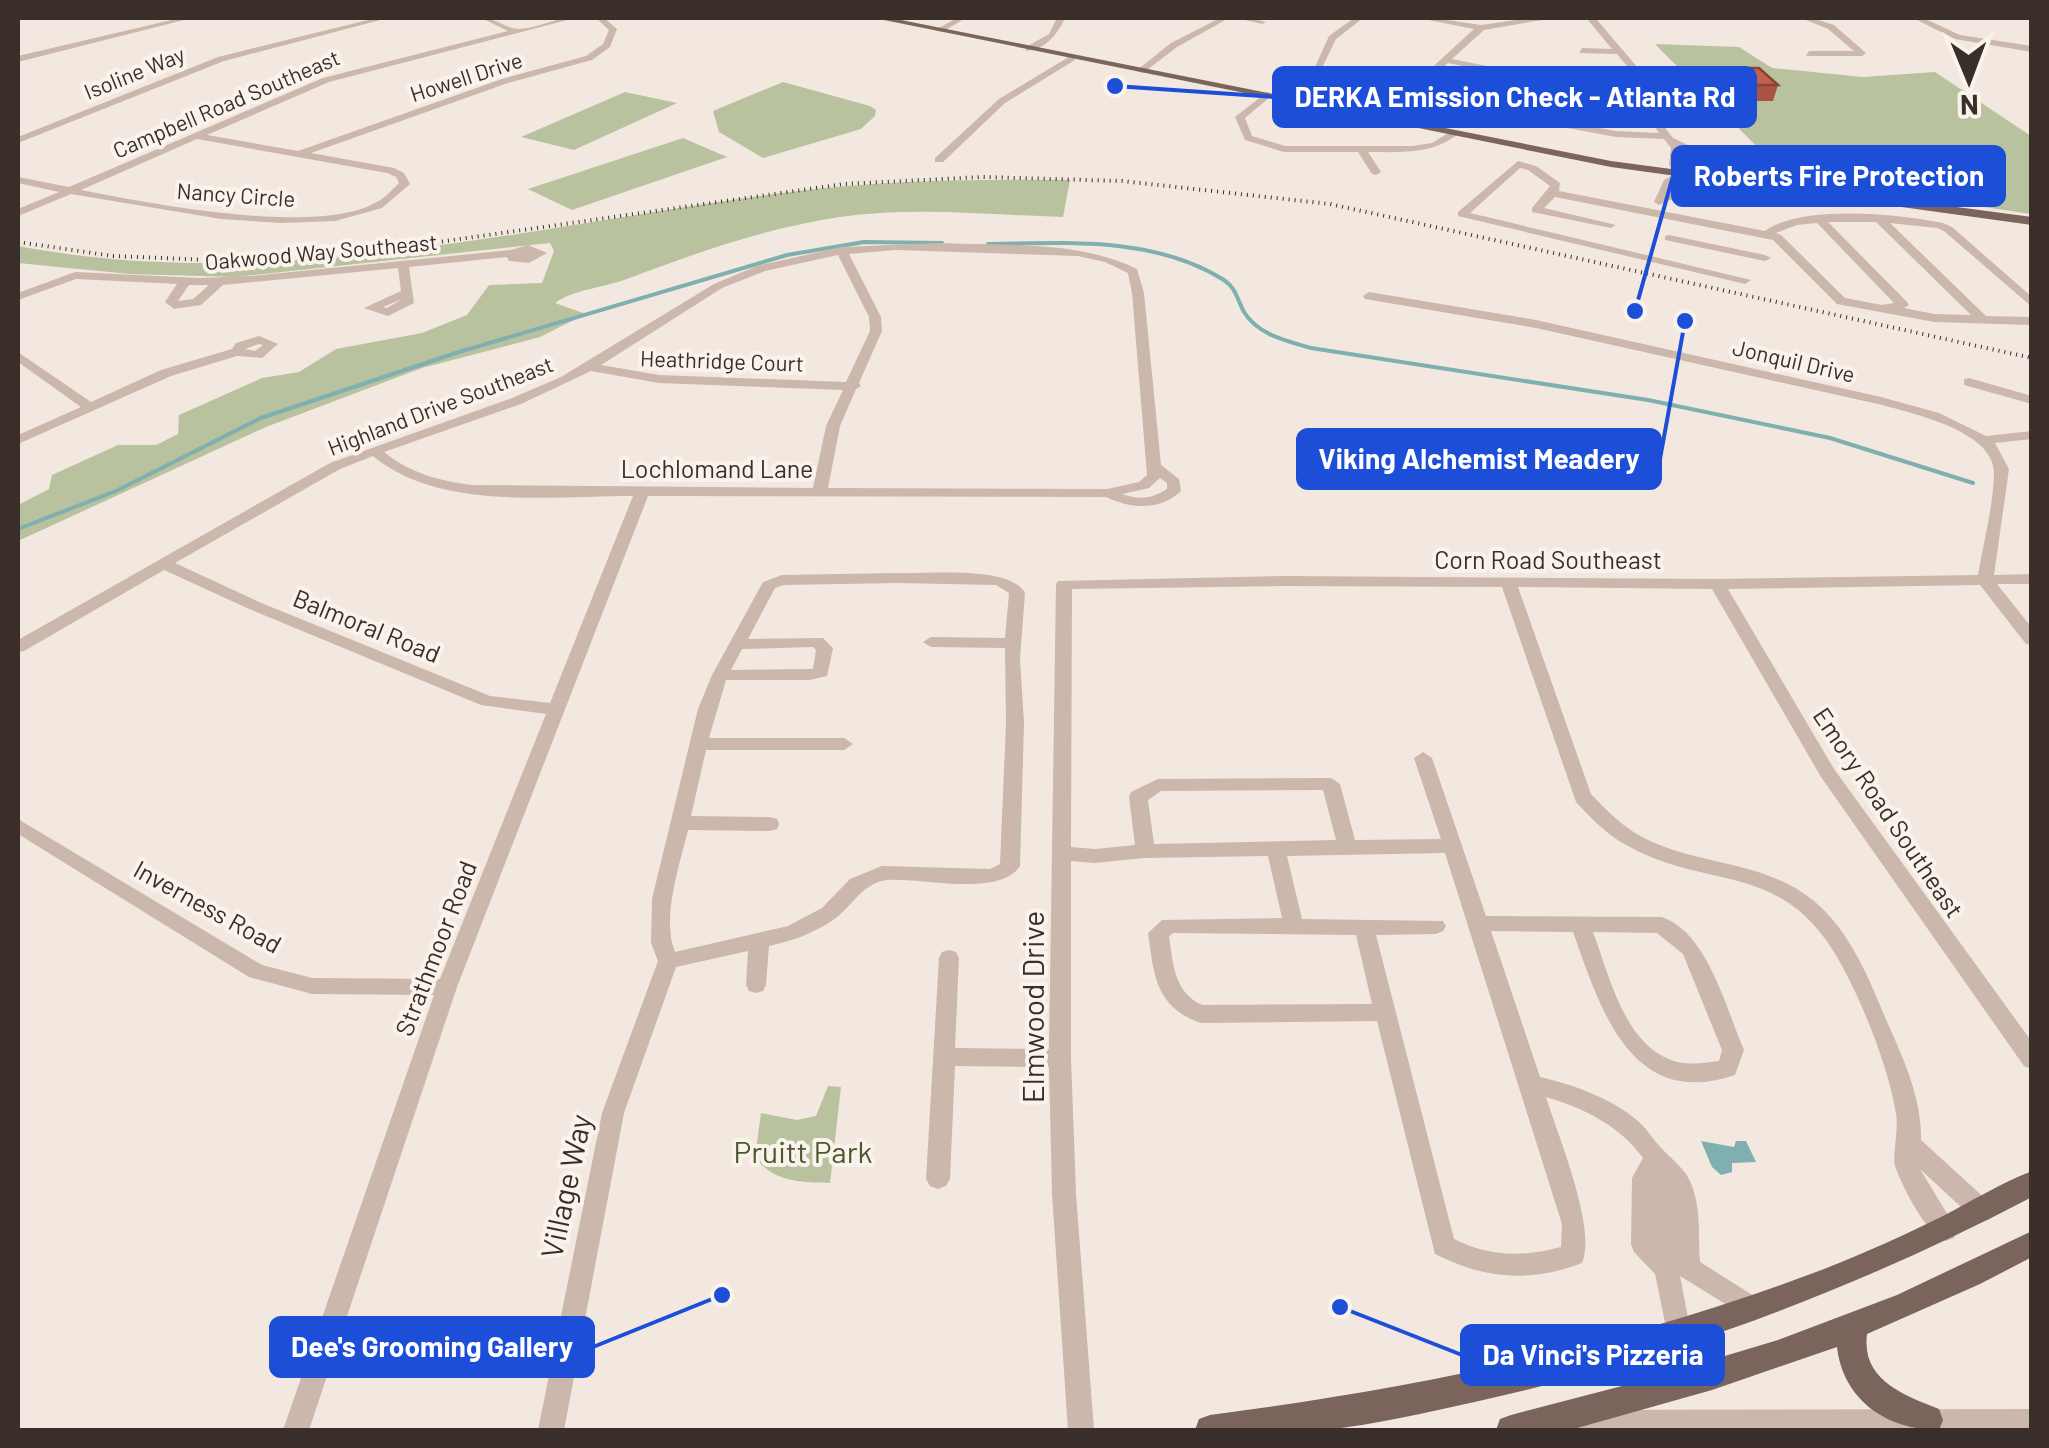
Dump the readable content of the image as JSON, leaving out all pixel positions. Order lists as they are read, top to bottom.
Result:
{
  "streets": {
    "street": [
      "Isoline Way",
      "Howell Drive",
      "Campbell Road Southeast",
      "Nancy Circle",
      "Oakwood Way Southeast",
      "Heathridge Court",
      "Jonquil Drive",
      "Highland Drive Southeast",
      "Lochlomand Lane",
      "Corn Road Southeast",
      "Balmoral Road",
      "Emory Road Southeast",
      "Inverness Road",
      "Strathmoor Road",
      "Elmwood Drive",
      "Village Way"
    ]
  },
  "crossings": [
    ["Howell Drive", "Nancy Circle"],
    ["Campbell Road Southeast", "Nancy Circle"],
    ["Heathridge Court", "Highland Drive Southeast"],
    ["Highland Drive Southeast", "Lochlomand Lane"],
    ["Highland Drive Southeast", "Balmoral Road"],
    ["Lochlomand Lane", "Strathmoor Road"],
    ["Corn Road Southeast", "Emory Road Southeast"],
    ["Corn Road Southeast", "Elmwood Drive"],
    ["Balmoral Road", "Strathmoor Road"],
    ["Inverness Road", "Strathmoor Road"]
  ],
  "parks": ["Pruitt Park"],
  "places": [
    "DERKA Emission Check - Atlanta Rd",
    "Roberts Fire Protection",
    "Viking Alchemist Meadery",
    "Dee's Grooming Gallery",
    "Da Vinci's Pizzeria"
  ],
  "north": "bottom"
}
